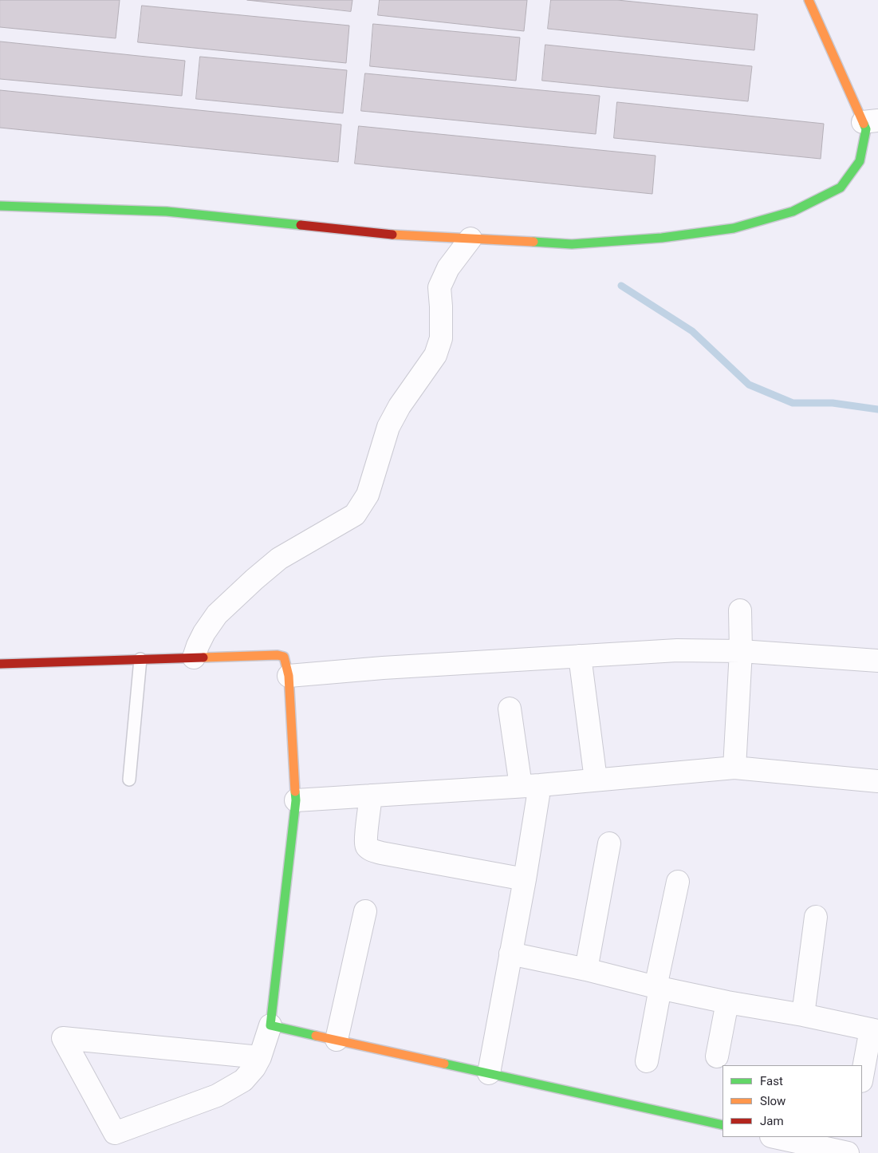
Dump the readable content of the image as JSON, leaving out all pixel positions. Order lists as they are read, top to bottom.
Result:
{
  "legend": ["Fast", "Slow", "Jam"]
}
